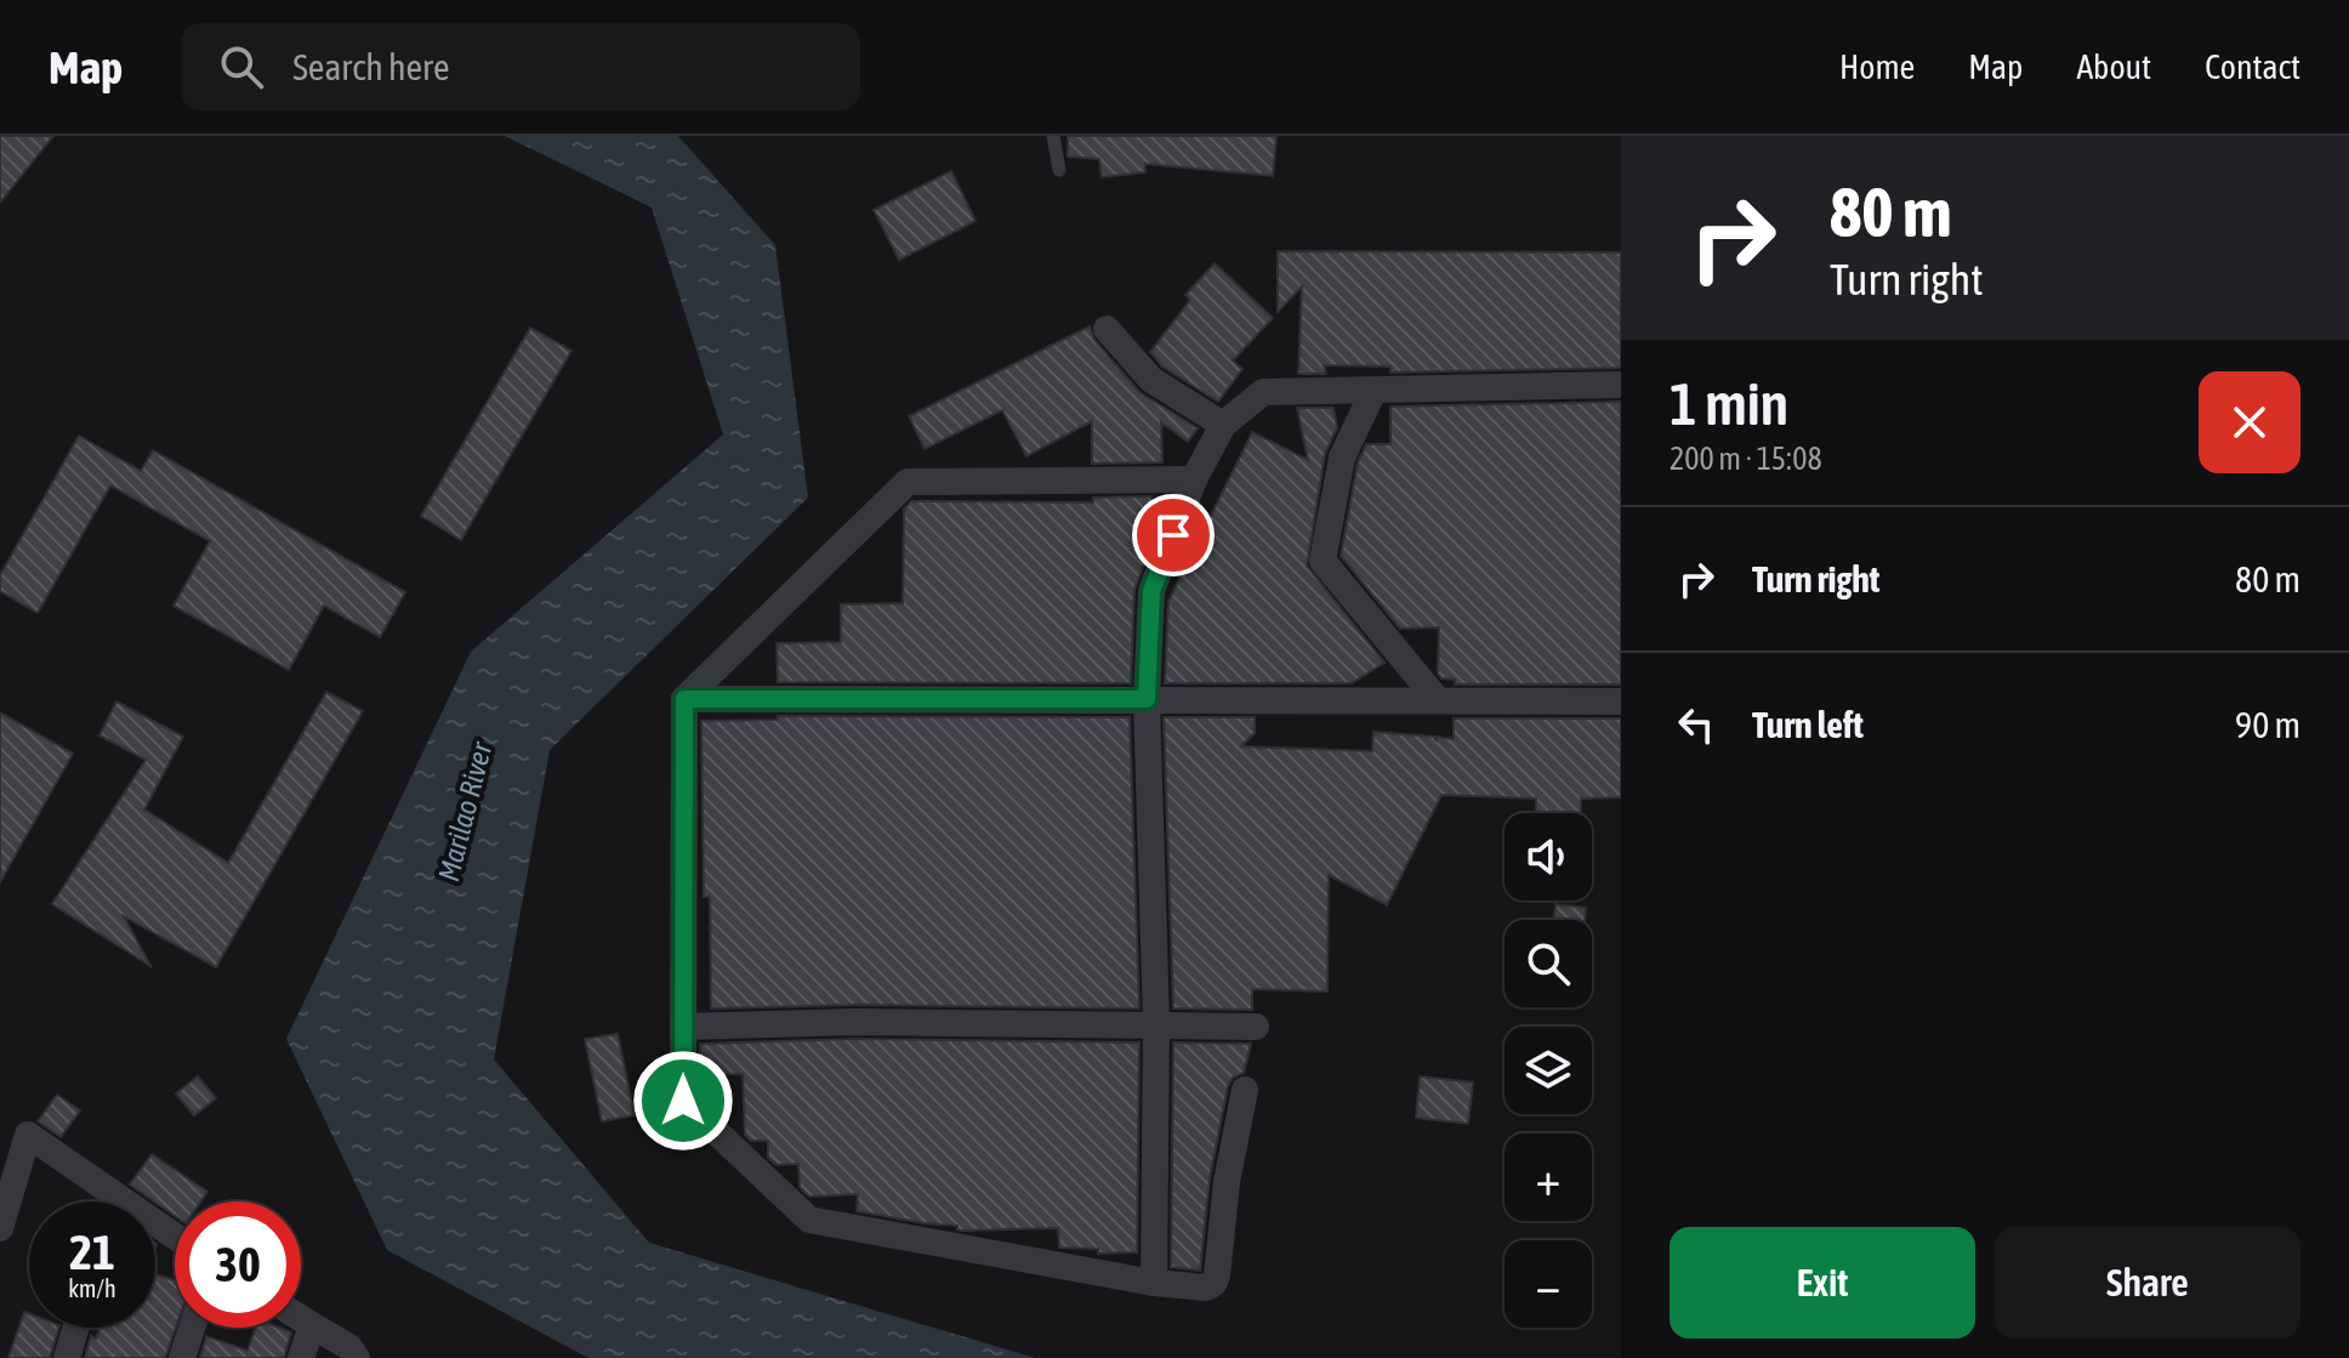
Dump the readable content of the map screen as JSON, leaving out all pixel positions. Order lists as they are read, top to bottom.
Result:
{
  "water": ["Marilao River"],
  "page": {
    "header": "Map",
    "search": "Search here",
    "nav": [
      "Home",
      "Map",
      "About",
      "Contact"
    ],
    "turn": ["80 m", "Turn right"],
    "heading": ["1 min", "200 m · 15:08"],
    "list": [
      {
        "name": "Turn right",
        "value": "80 m"
      },
      {
        "name": "Turn left",
        "value": "90 m"
      }
    ],
    "map_buttons": ["+", "−"],
    "speed": "21 km/h",
    "limit": "30",
    "buttons": ["Exit", "Share"]
  }
}
